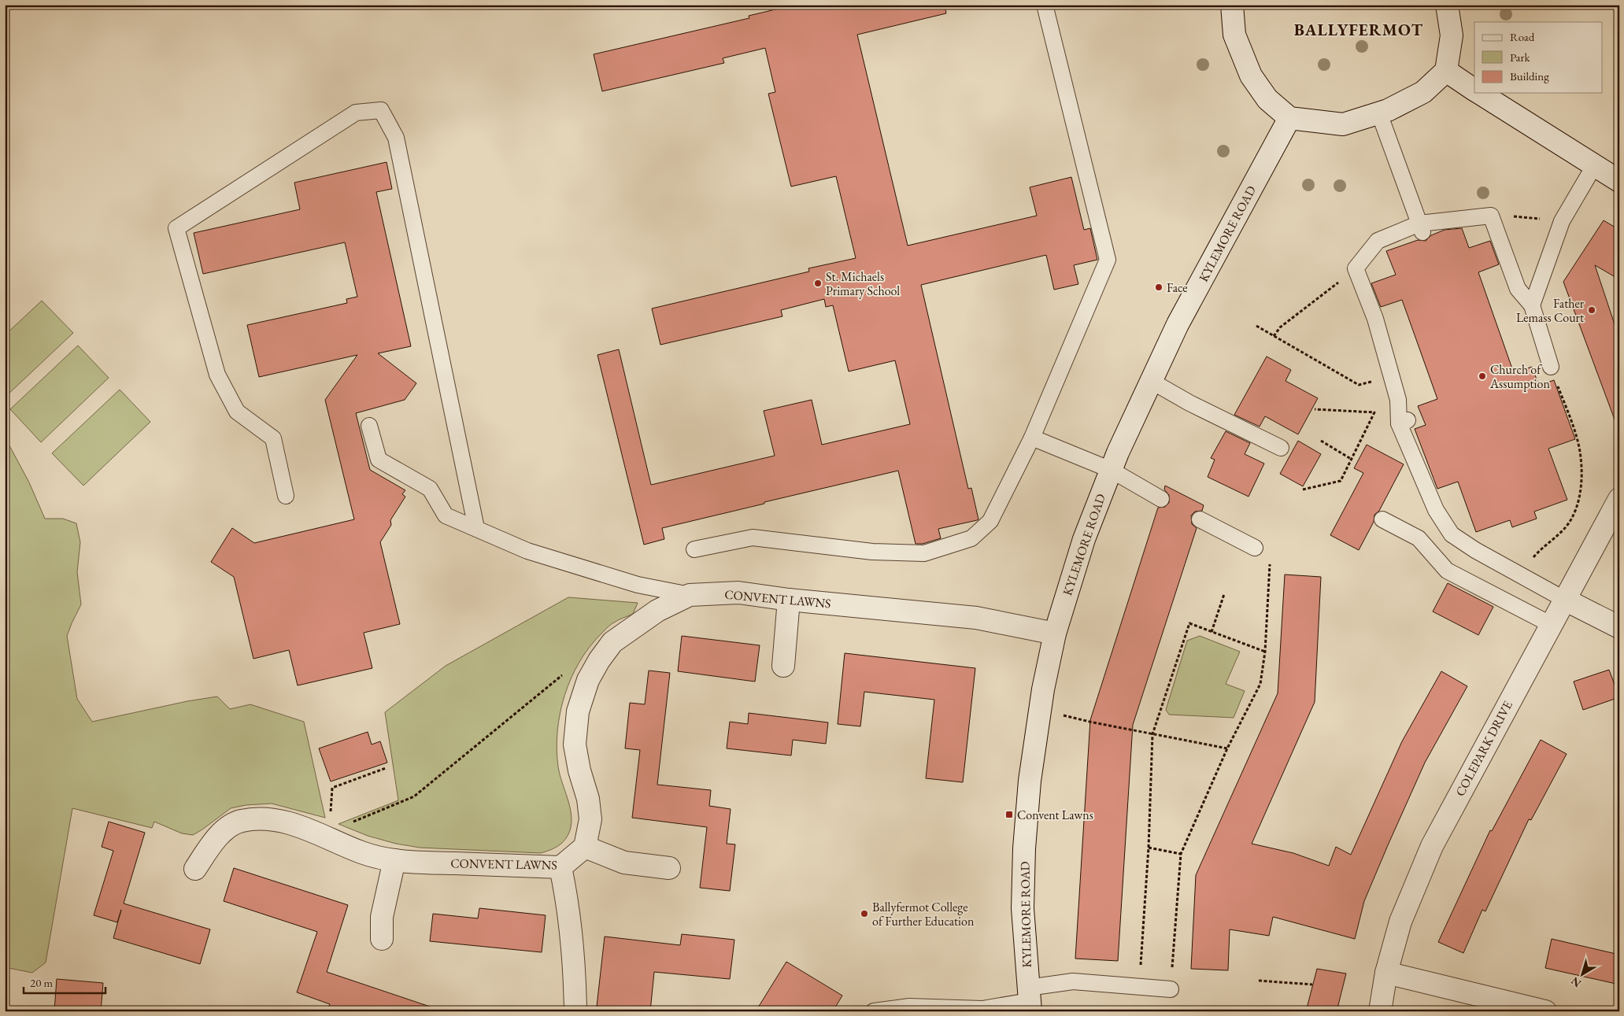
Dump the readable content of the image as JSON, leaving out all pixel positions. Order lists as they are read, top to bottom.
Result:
{
  "streets": {
    "street": ["KYLEMORE ROAD", "CONVENT LAWNS", "COLEPARK DRIVE"]
  },
  "crossings": [
    ["KYLEMORE ROAD", "CONVENT LAWNS"]
  ],
  "districts": ["BALLYFERMOT"],
  "places": {
    "other": [
      "St. Michaels Primary School",
      "Face",
      "Father Lemass Court",
      "Church of Assumption",
      "Ballyfermot College of Further Education"
    ],
    "transit": ["Convent Lawns"]
  },
  "legend": ["Road", "Park", "Building"],
  "scale_bar": "20 m",
  "north": "bottom left"
}
